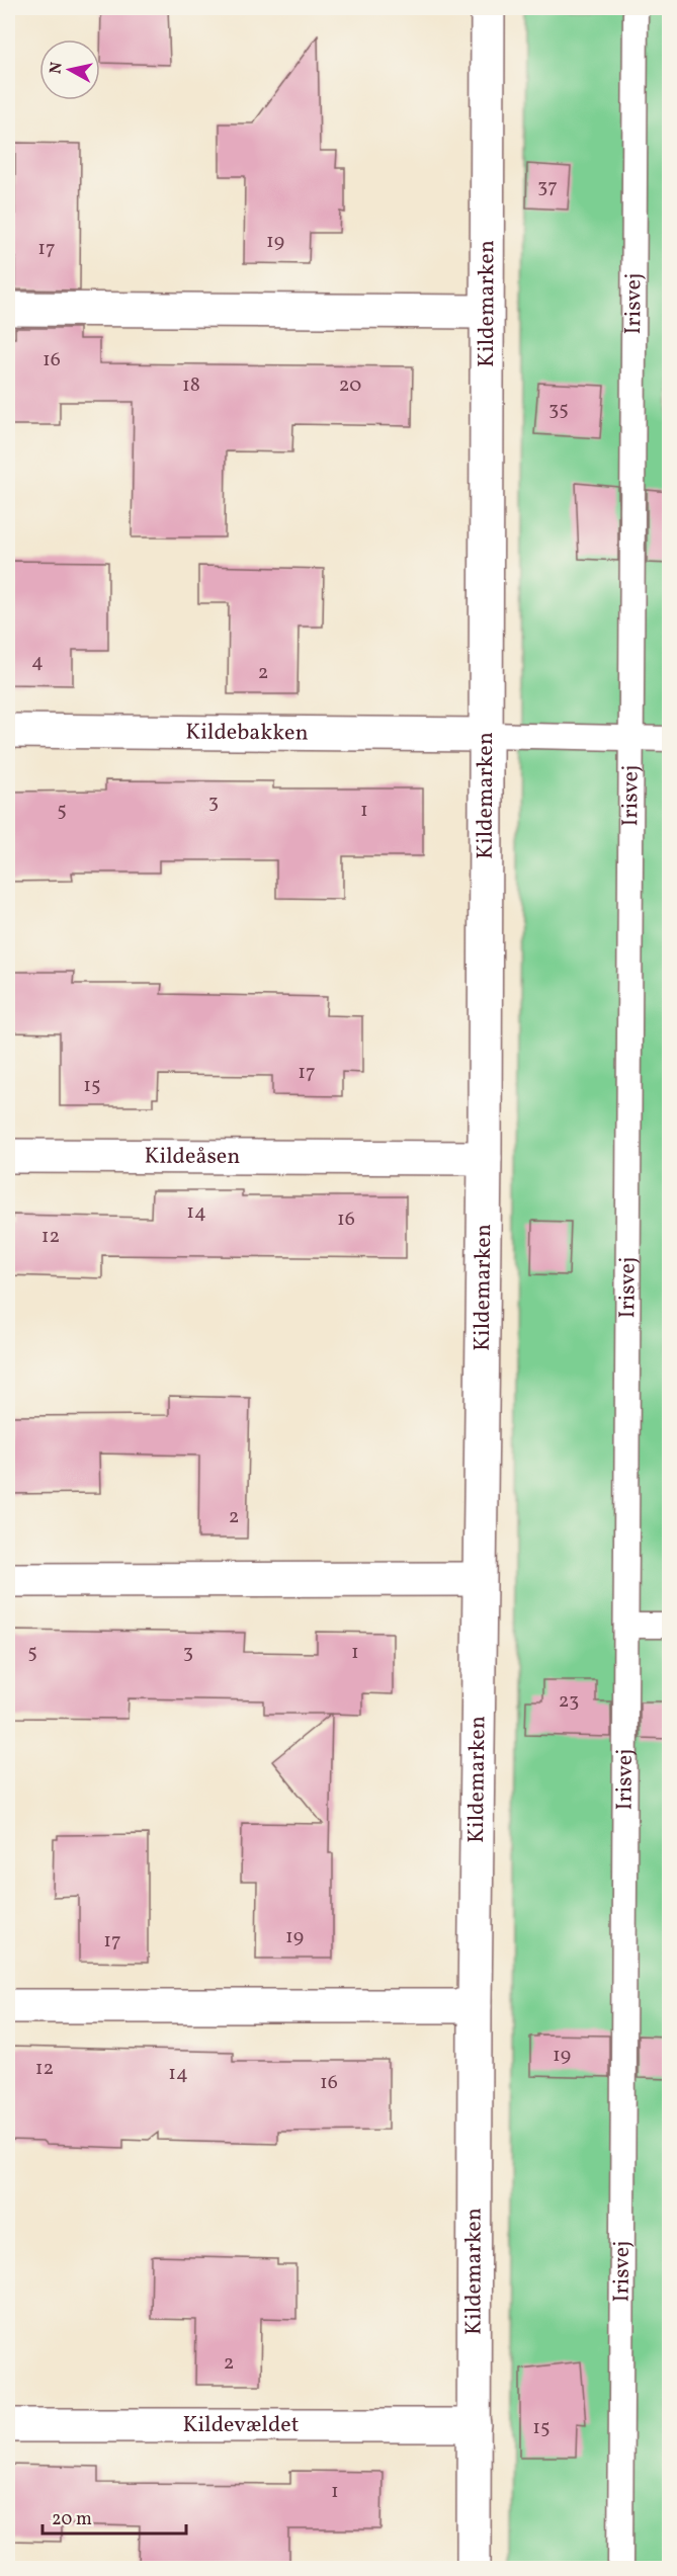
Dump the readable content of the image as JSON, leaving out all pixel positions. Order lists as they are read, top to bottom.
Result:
{
  "streets": {
    "street": [
      "Kildemarken",
      "Kildebakken",
      "Kildeåsen",
      "Kildevældet"
    ],
    "lane": ["Irisvej"]
  },
  "crossings": [
    ["Kildemarken", "Kildebakken"],
    ["Kildemarken", "Kildeåsen"],
    ["Kildemarken", "Kildevældet"]
  ],
  "house_numbers": [
    "37",
    "19",
    "17",
    "16",
    "18",
    "20",
    "35",
    "4",
    "2",
    "3",
    "5",
    "1",
    "17",
    "15",
    "14",
    "16",
    "12",
    "2",
    "5",
    "3",
    "1",
    "23",
    "19",
    "17",
    "19",
    "12",
    "14",
    "16",
    "2",
    "15",
    "1"
  ],
  "scale_bar": "20 m",
  "north": "left"
}
